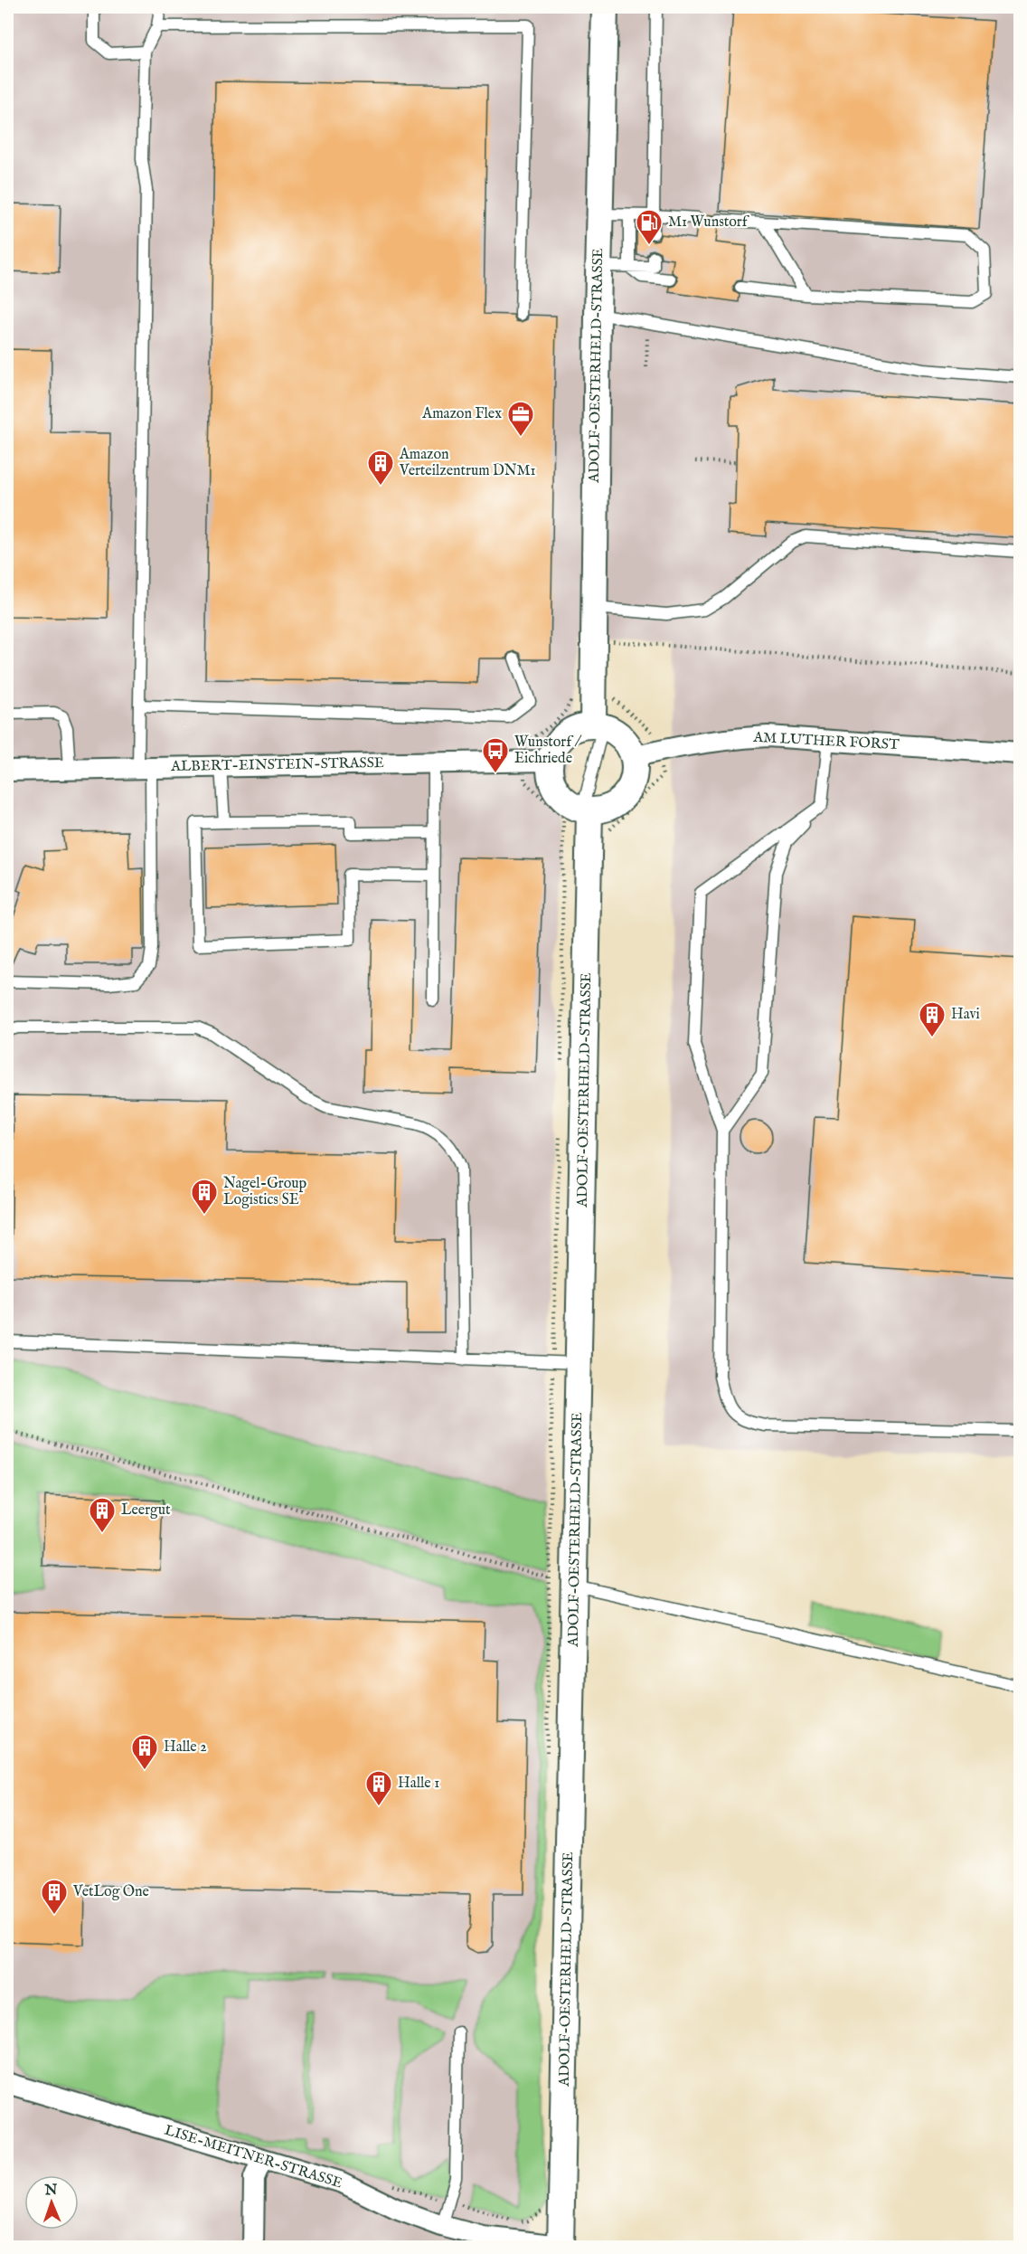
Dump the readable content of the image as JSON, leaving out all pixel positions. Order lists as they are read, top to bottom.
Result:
{
  "streets": {
    "street": [
      "ADOLF-OESTERHELD-STRASSE",
      "AM LUTHER FORST",
      "ALBERT-EINSTEIN-STRASSE",
      "LISE-MEITNER-STRASSE"
    ]
  },
  "crossings": [
    ["ADOLF-OESTERHELD-STRASSE", "LISE-MEITNER-STRASSE"]
  ],
  "places": {
    "fuel station": ["M1 Wunstorf"],
    "office": ["Amazon Flex"],
    "building": [
      "Amazon Verteilzentrum DNM1",
      "Havi",
      "Nagel-Group Logistics SE",
      "Leergut",
      "Halle 2",
      "Halle 1",
      "VetLog One"
    ],
    "bus stop": ["Wunstorf / Eichriede"]
  },
  "north": "top"
}
